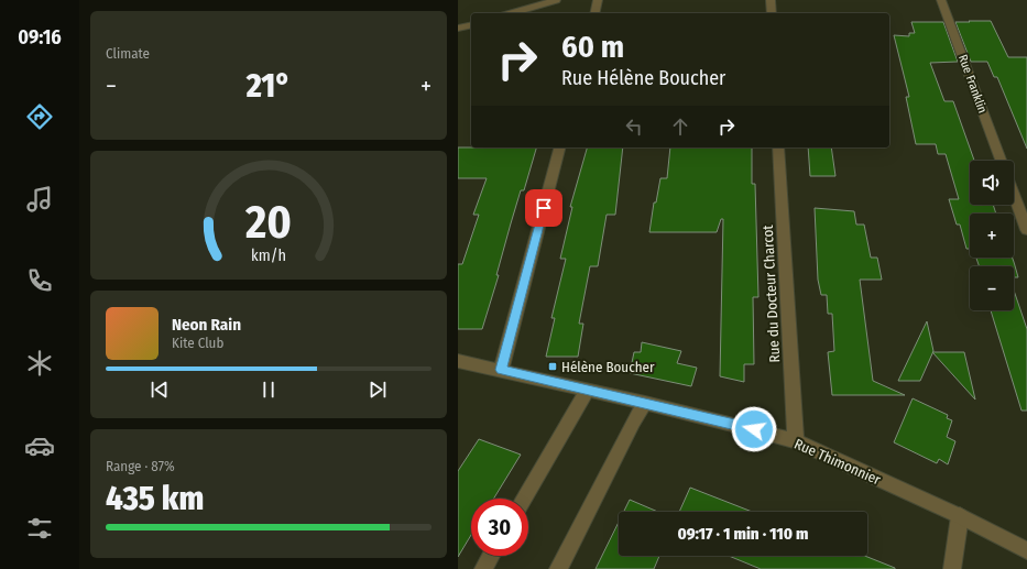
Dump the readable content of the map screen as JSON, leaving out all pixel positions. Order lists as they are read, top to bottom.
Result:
{
  "streets": {
    "street": ["Rue Franklin", "Rue du Docteur Charcot", "Rue Thimonnier"]
  },
  "crossings": [
    ["Rue du Docteur Charcot", "Rue Thimonnier"]
  ],
  "places": {
    "transit": ["Hélène Boucher"]
  },
  "page": {
    "tabs": "09:16",
    "tile": [
      "Climate",
      ["Range · 87%", "435 km"]
    ],
    "turn": ["60 m", "Rue Hélène Boucher"],
    "heat": ["−", "21°", "+"],
    "map_buttons": ["+", "−"],
    "song": ["Neon Rain", "Kite Club"],
    "limit": "30",
    "trip": "09:17 · 1 min · 110 m",
    "gauge": ["20", "km/h"]
  }
}
